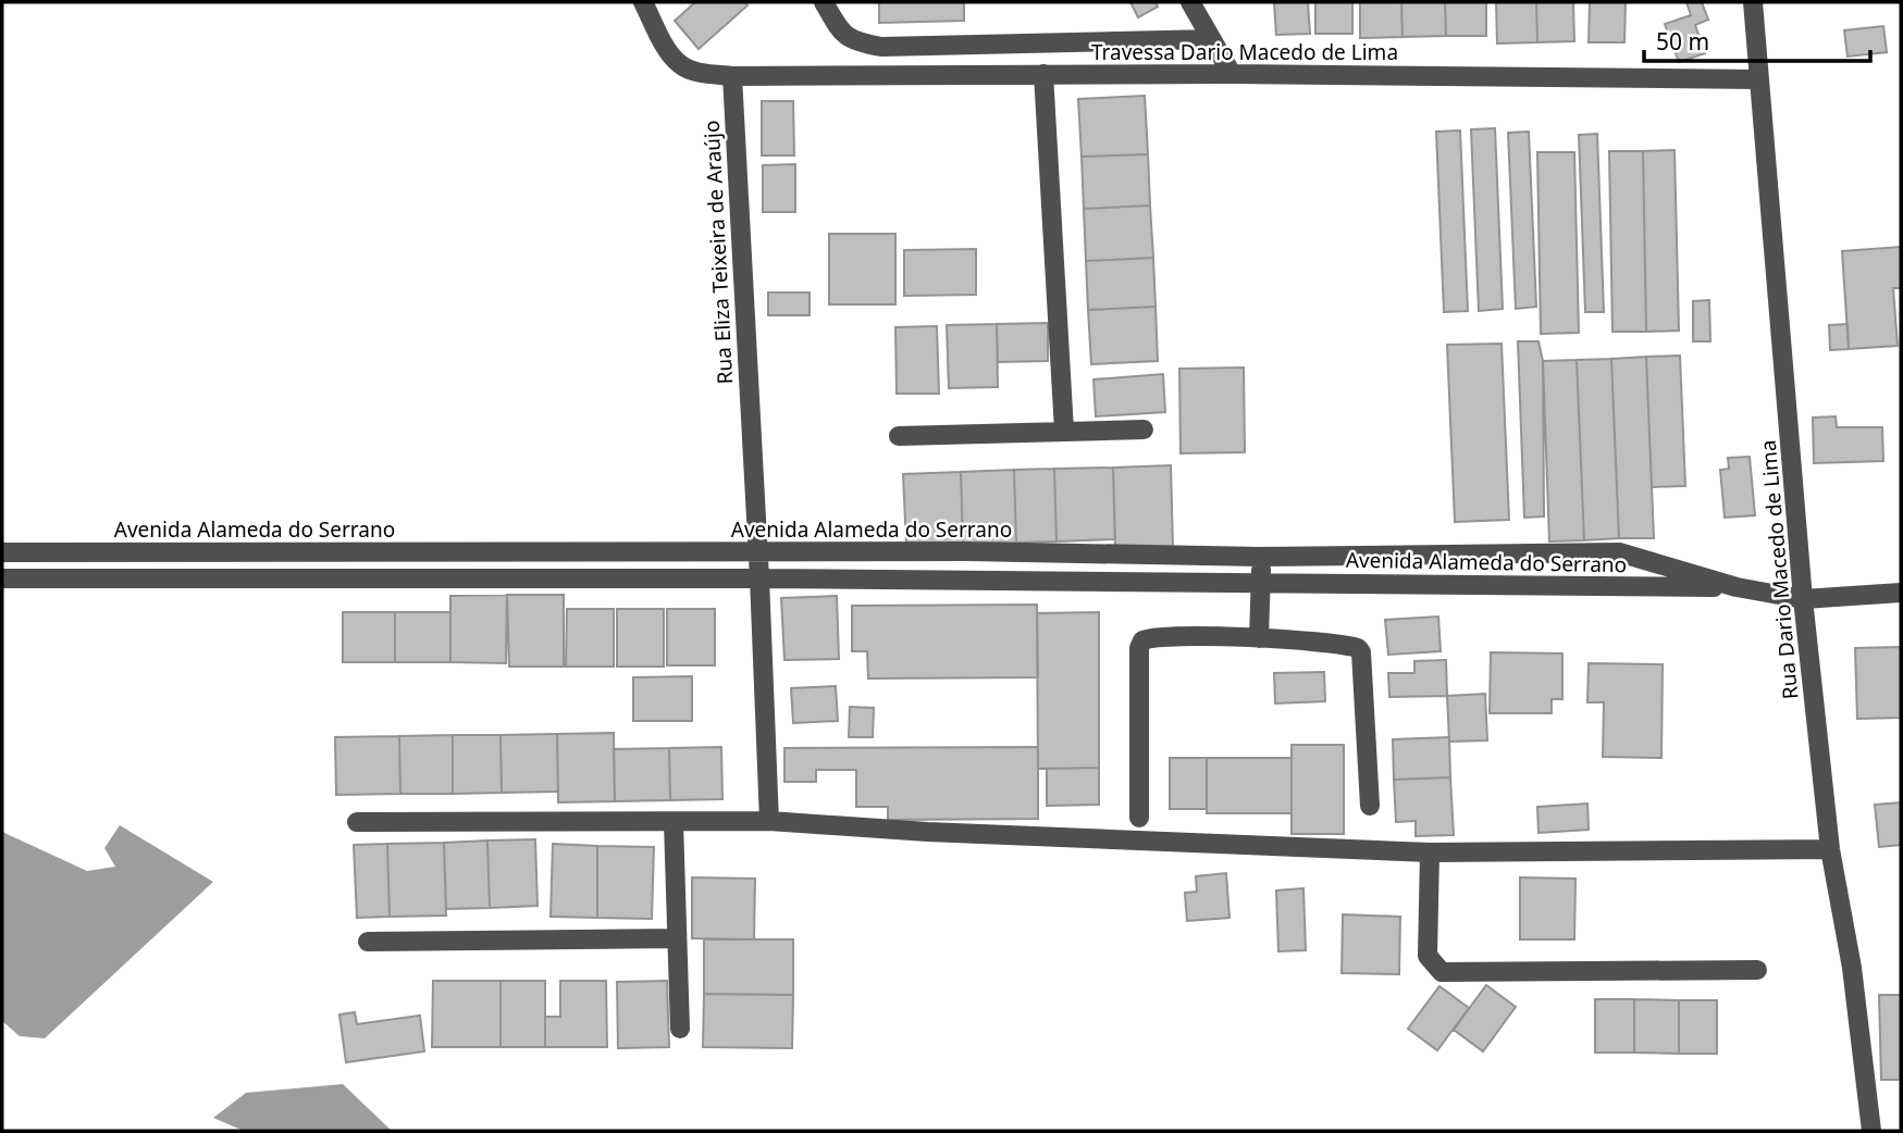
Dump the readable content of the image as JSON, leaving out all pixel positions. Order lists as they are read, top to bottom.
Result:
{
  "streets": {
    "street": [
      "Travessa Dario Macedo de Lima",
      "Rua Eliza Teixeira de Araújo",
      "Avenida Alameda do Serrano",
      "Rua Dario Macedo de Lima"
    ]
  },
  "crossings": [
    ["Travessa Dario Macedo de Lima", "Rua Eliza Teixeira de Araújo"],
    ["Travessa Dario Macedo de Lima", "Rua Dario Macedo de Lima"],
    ["Rua Eliza Teixeira de Araújo", "Avenida Alameda do Serrano"],
    ["Avenida Alameda do Serrano", "Rua Dario Macedo de Lima"]
  ],
  "scale_bar": "50 m"
}
